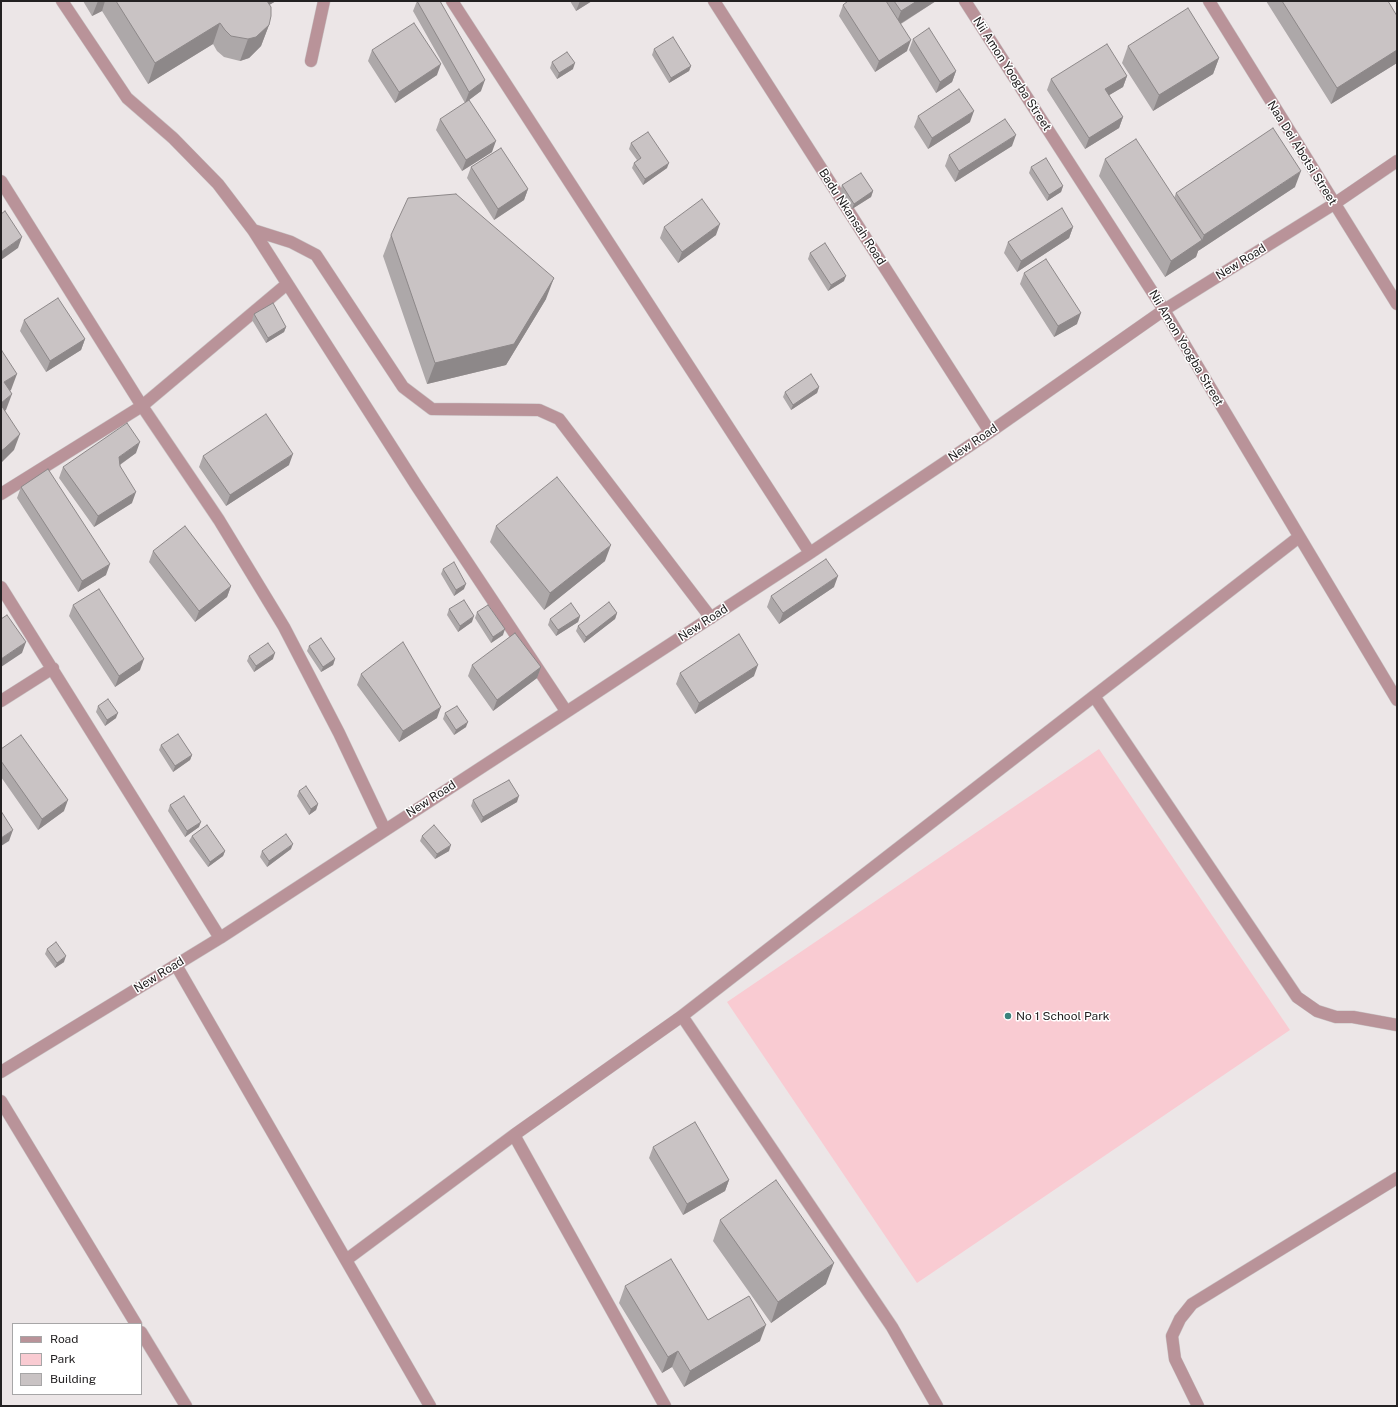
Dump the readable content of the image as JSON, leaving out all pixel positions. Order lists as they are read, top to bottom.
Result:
{
  "streets": {
    "street": [
      "Nii Amon Yoogba Street",
      "Naa Dei Abotsi Street",
      "Badu Nkansah Road",
      "New Road"
    ]
  },
  "crossings": [
    ["Nii Amon Yoogba Street", "New Road"],
    ["Naa Dei Abotsi Street", "New Road"],
    ["Badu Nkansah Road", "New Road"]
  ],
  "places": ["No 1 School Park"],
  "legend": ["Road", "Park", "Building"]
}
